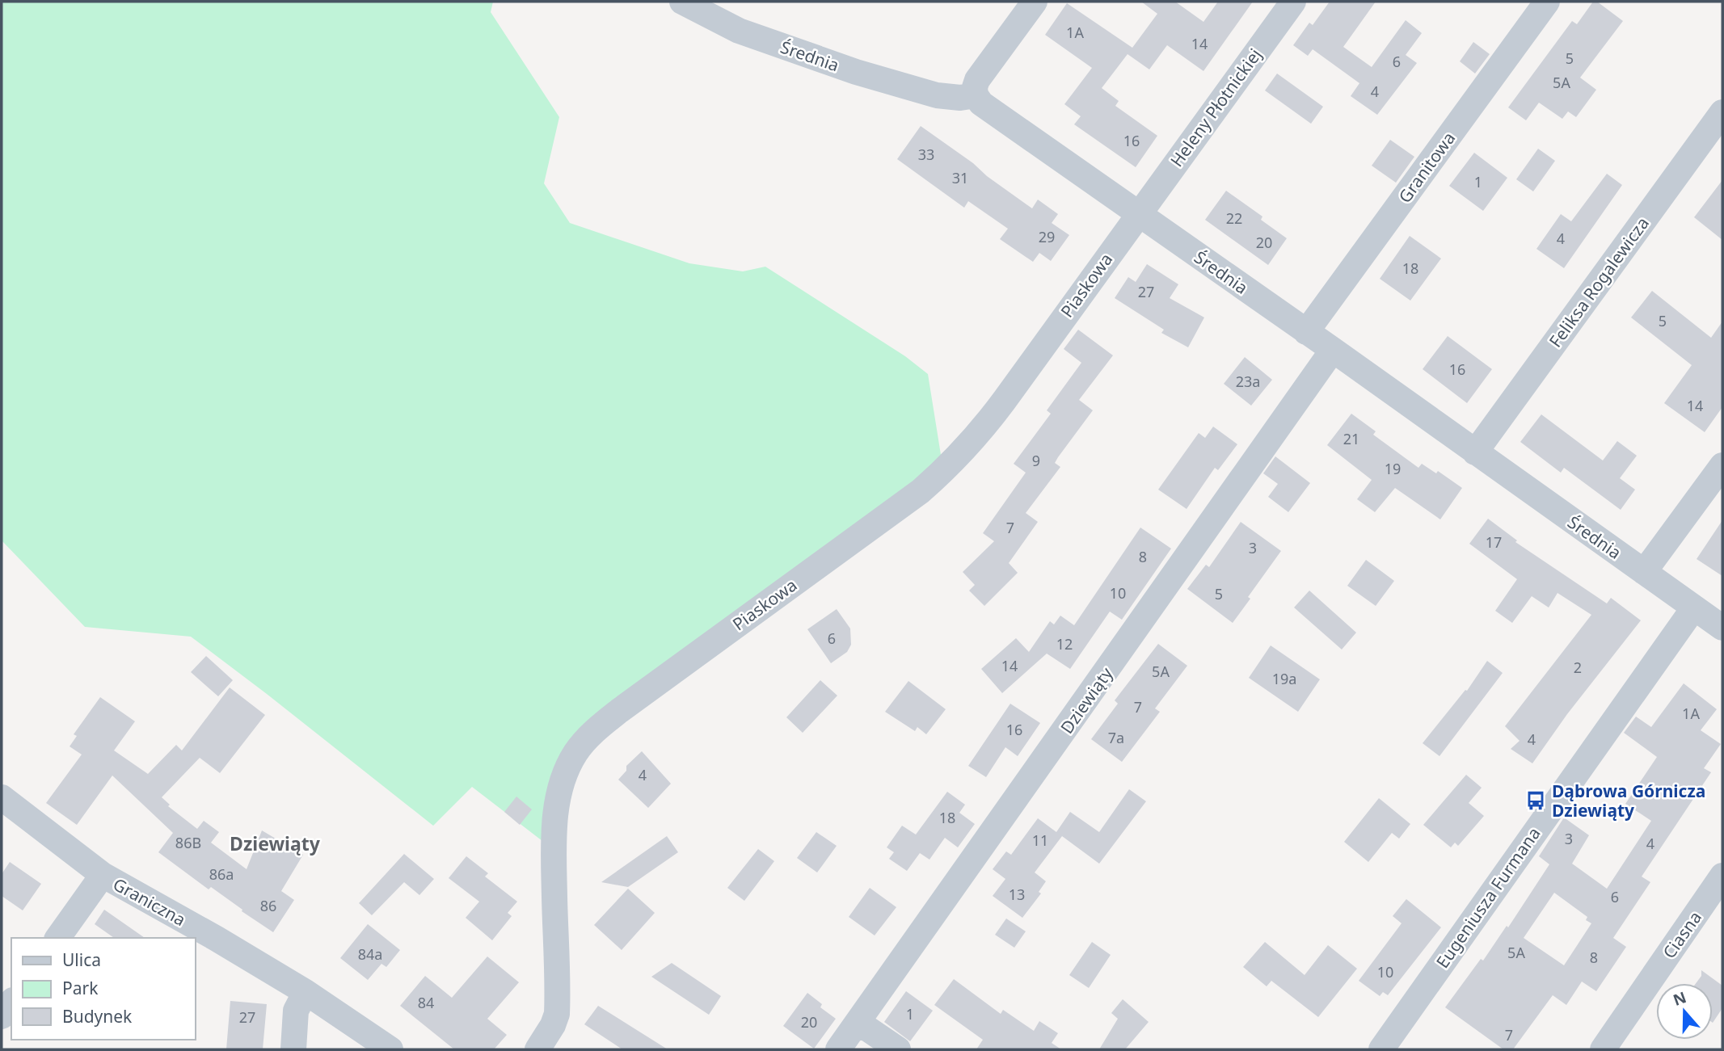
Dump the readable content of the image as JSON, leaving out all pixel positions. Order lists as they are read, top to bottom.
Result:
{
  "streets": {
    "street": [
      "Średnia",
      "Heleny Płotnickiej",
      "Granitowa",
      "Feliksa Rogalewicza",
      "Piaskowa",
      "Dziewiąty",
      "Eugeniusza Furmana",
      "Graniczna",
      "Ciasna"
    ]
  },
  "crossings": [
    ["Średnia", "Heleny Płotnickiej"],
    ["Średnia", "Granitowa"],
    ["Średnia", "Feliksa Rogalewicza"],
    ["Średnia", "Piaskowa"],
    ["Średnia", "Dziewiąty"],
    ["Średnia", "Eugeniusza Furmana"],
    ["Heleny Płotnickiej", "Piaskowa"]
  ],
  "districts": ["Dziewiąty"],
  "places": {
    "bus stop": ["Dąbrowa Górnicza Dziewiąty"]
  },
  "house_numbers": [
    "1A",
    "14",
    "5",
    "6",
    "5A",
    "4",
    "16",
    "33",
    "31",
    "1",
    "22",
    "29",
    "4",
    "20",
    "18",
    "27",
    "5",
    "16",
    "23a",
    "14",
    "21",
    "9",
    "19",
    "7",
    "17",
    "3",
    "8",
    "10",
    "5",
    "6",
    "12",
    "14",
    "2",
    "5A",
    "19a",
    "7",
    "1A",
    "16",
    "7a",
    "4",
    "4",
    "18",
    "3",
    "11",
    "86B",
    "4",
    "86a",
    "13",
    "6",
    "86",
    "5A",
    "84a",
    "8",
    "10",
    "84",
    "1",
    "27",
    "20",
    "7"
  ],
  "legend": ["Ulica", "Park", "Budynek"],
  "north": "top"
}
